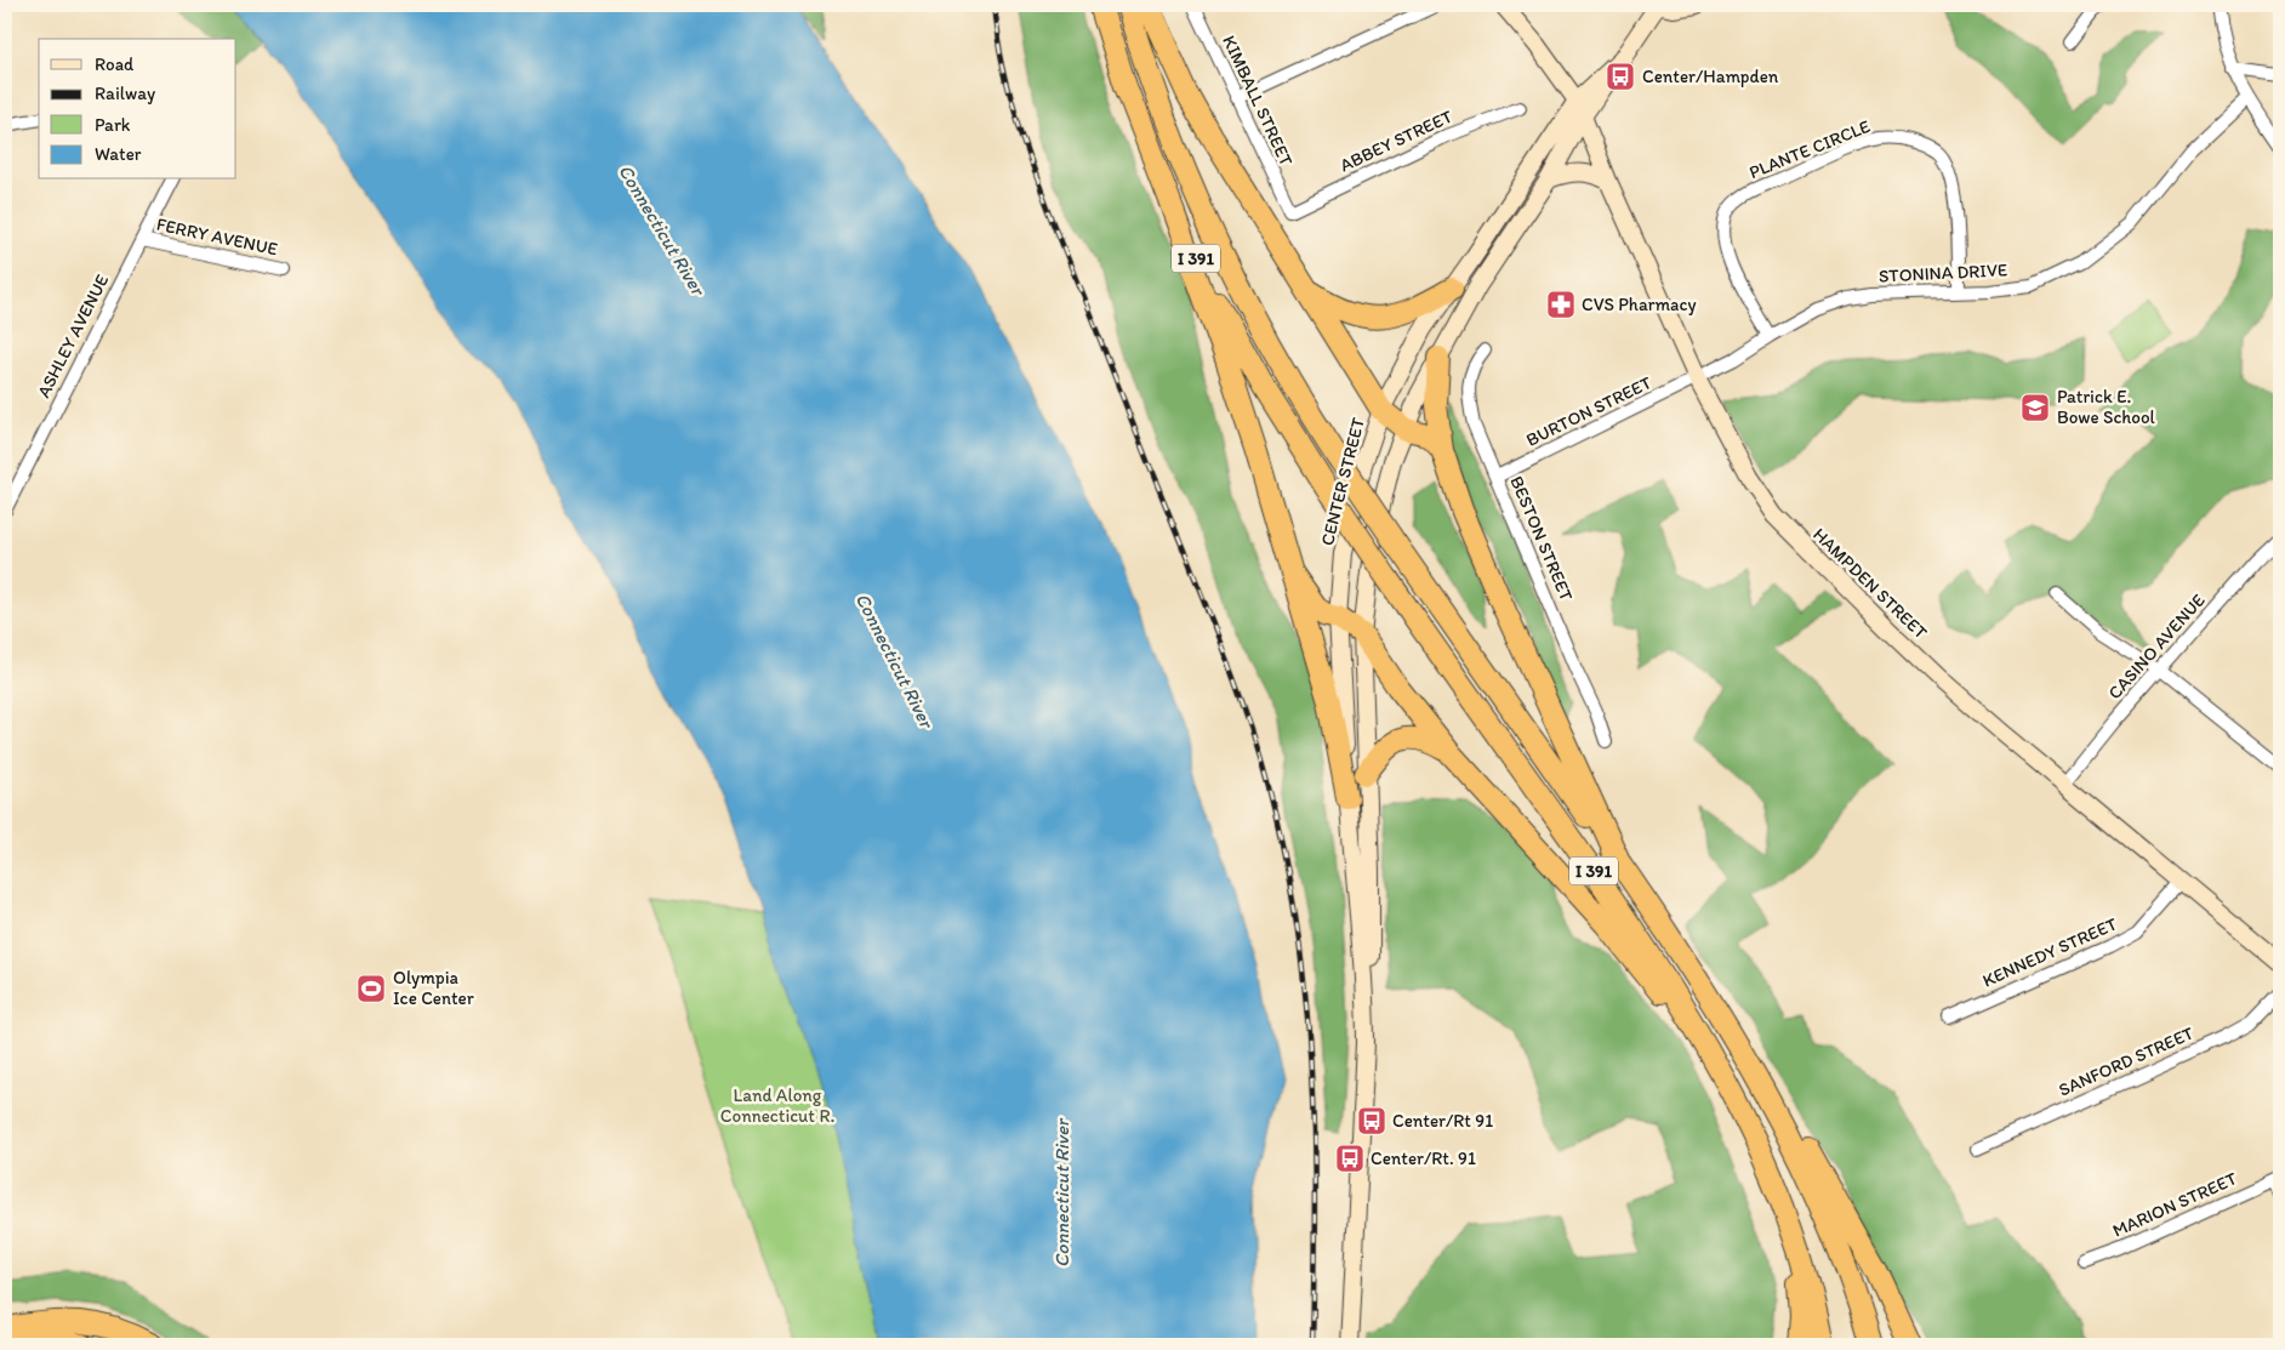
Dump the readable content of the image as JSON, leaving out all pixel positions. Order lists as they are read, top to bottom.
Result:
{
  "streets": {
    "highway": ["I 391"],
    "main road": ["CENTER STREET", "HAMPDEN STREET"],
    "street": [
      "KIMBALL STREET",
      "ABBEY STREET",
      "PLANTE CIRCLE",
      "FERRY AVENUE",
      "STONINA DRIVE",
      "ASHLEY AVENUE",
      "BURTON STREET",
      "BESTON STREET",
      "CASINO AVENUE",
      "KENNEDY STREET",
      "SANFORD STREET",
      "MARION STREET"
    ]
  },
  "crossings": [
    ["KIMBALL STREET", "ABBEY STREET"],
    ["PLANTE CIRCLE", "STONINA DRIVE"],
    ["FERRY AVENUE", "ASHLEY AVENUE"],
    ["STONINA DRIVE", "BURTON STREET"],
    ["STONINA DRIVE", "HAMPDEN STREET"],
    ["BURTON STREET", "BESTON STREET"],
    ["BURTON STREET", "HAMPDEN STREET"],
    ["CENTER STREET", "HAMPDEN STREET"],
    ["HAMPDEN STREET", "CASINO AVENUE"],
    ["HAMPDEN STREET", "KENNEDY STREET"]
  ],
  "water": ["Connecticut River"],
  "parks": ["Land Along Connecticut R."],
  "places": {
    "bus stop": ["Center/Hampden", "Center/Rt 91", "Center/Rt. 91"],
    "pharmacy": ["CVS Pharmacy"],
    "school or university": ["Patrick E. Bowe School"],
    "sports": ["Olympia Ice Center"]
  },
  "legend": [
    "Road",
    "Railway",
    "Park",
    "Water"
  ]
}
